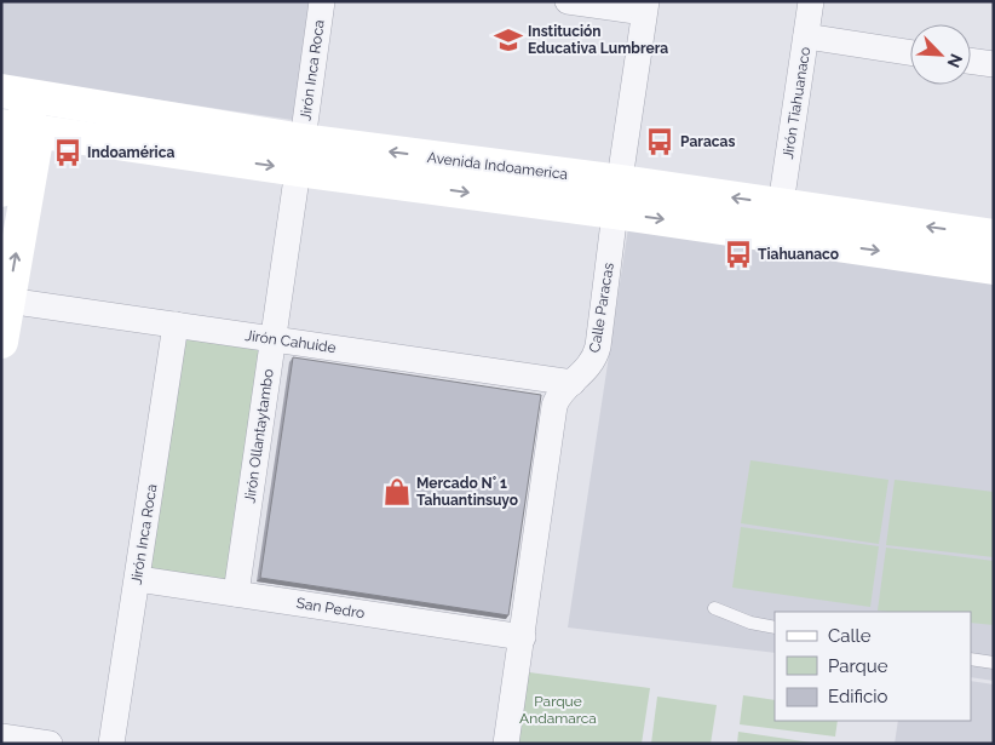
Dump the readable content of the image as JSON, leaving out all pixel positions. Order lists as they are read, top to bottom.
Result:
{
  "streets": {
    "street": [
      "Jirón Inca Roca",
      "Jirón Tiahuanaco",
      "Avenida Indoamerica",
      "Calle Paracas",
      "Jirón Cahuide",
      "Jirón Ollantaytambo",
      "San Pedro"
    ]
  },
  "crossings": [
    ["Jirón Inca Roca", "Avenida Indoamerica"],
    ["Jirón Inca Roca", "Jirón Cahuide"],
    ["Jirón Inca Roca", "Jirón Ollantaytambo"],
    ["Jirón Inca Roca", "San Pedro"],
    ["Jirón Tiahuanaco", "Avenida Indoamerica"],
    ["Avenida Indoamerica", "Calle Paracas"],
    ["Avenida Indoamerica", "Jirón Ollantaytambo"],
    ["Calle Paracas", "Jirón Cahuide"],
    ["Calle Paracas", "San Pedro"],
    ["Jirón Cahuide", "Jirón Ollantaytambo"],
    ["Jirón Ollantaytambo", "San Pedro"]
  ],
  "parks": ["Parque Andamarca"],
  "places": {
    "school or university": ["Institución Educativa Lumbrera"],
    "bus stop": ["Paracas", "Indoamérica", "Tiahuanaco"],
    "shop": ["Mercado N° 1 Tahuantinsuyo"]
  },
  "legend": ["Calle", "Parque", "Edificio"],
  "north": "bottom right"
}
